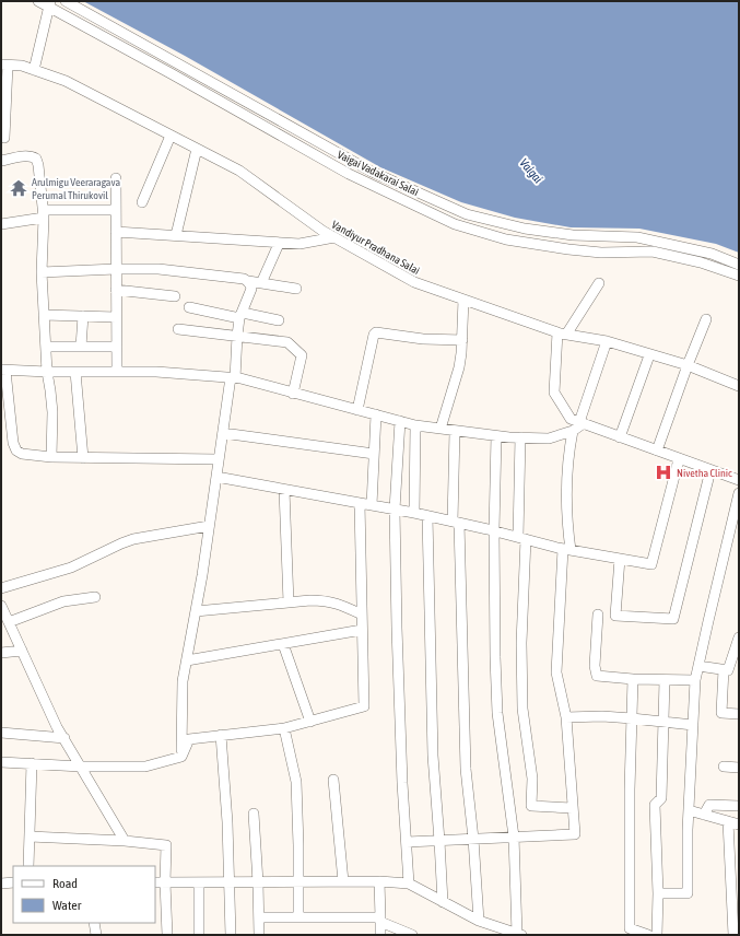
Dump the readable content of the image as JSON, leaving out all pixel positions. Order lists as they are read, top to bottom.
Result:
{
  "streets": {
    "street": ["Vaigai Vadakarai Salai", "Vandiyur Pradhana Salai"]
  },
  "water": ["Vaigai"],
  "places": {
    "temple": ["Arulmigu Veeraragava Perumal Thirukovil"],
    "hospital": ["Nivetha Clinic"]
  },
  "legend": ["Road", "Water"]
}
